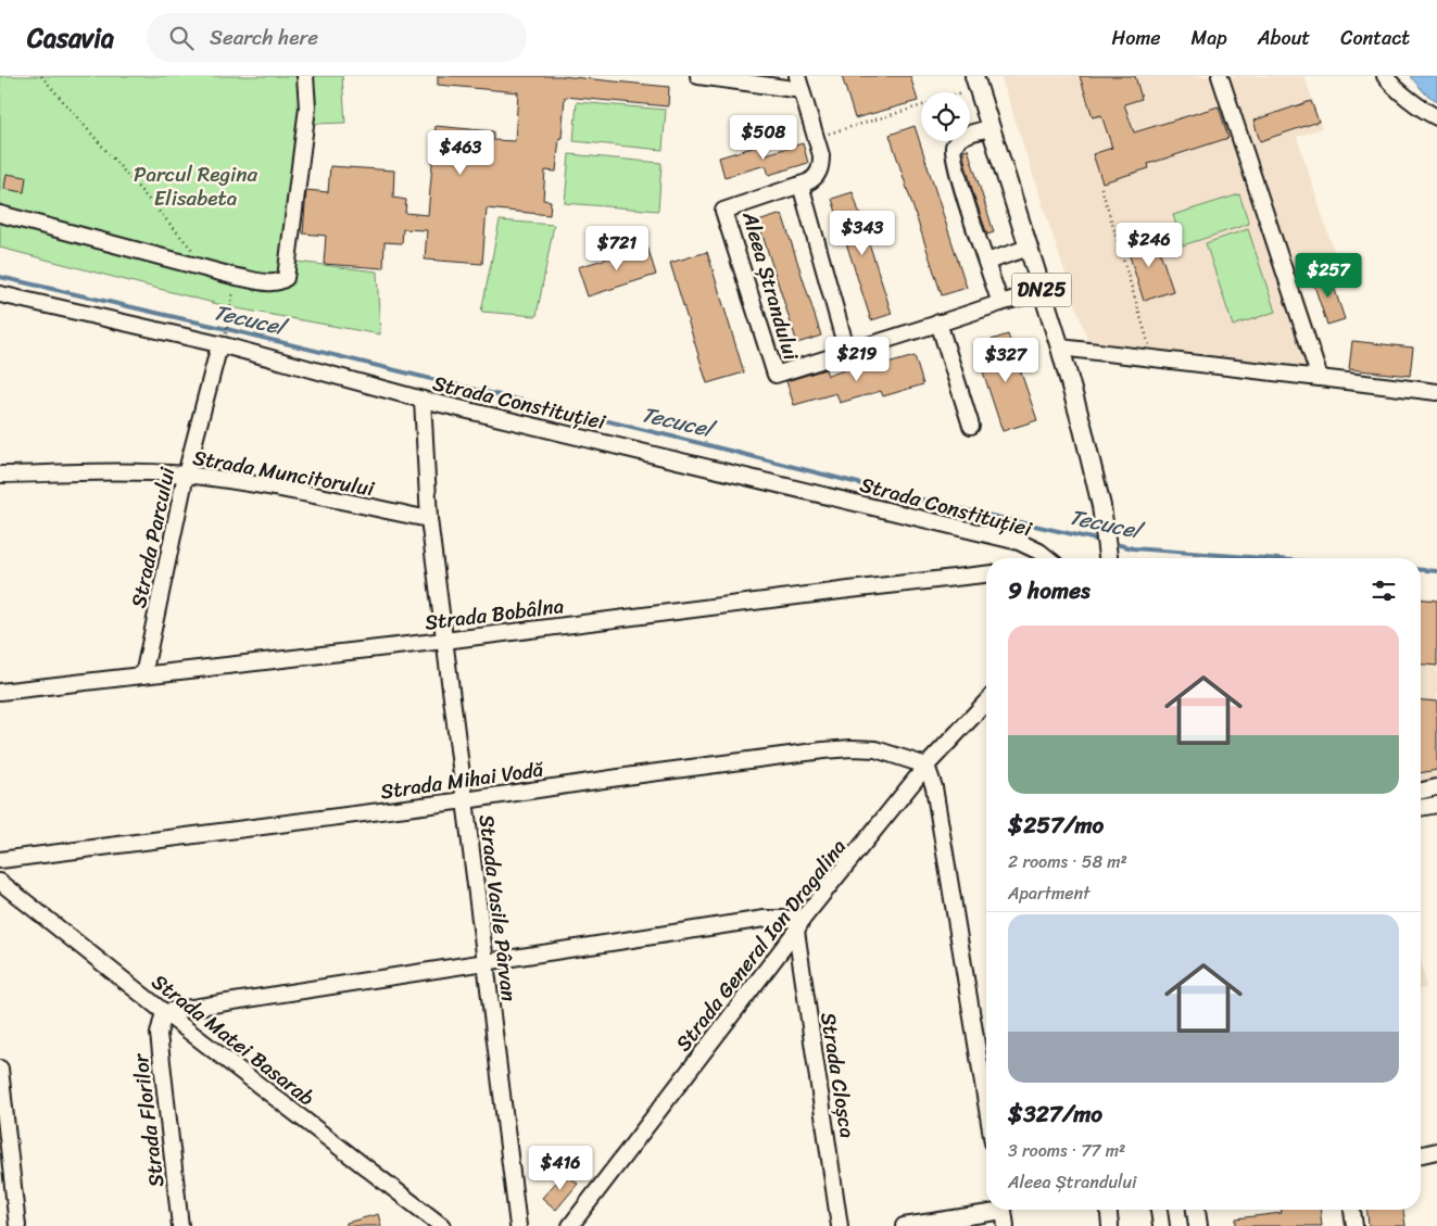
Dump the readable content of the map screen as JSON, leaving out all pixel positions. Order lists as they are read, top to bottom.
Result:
{
  "streets": {
    "main road": ["DN25"],
    "street": [
      "Aleea Ștrandului",
      "Strada Constituției",
      "Strada Muncitorului",
      "Strada Parcului",
      "Strada Bobâlna",
      "Strada Mihai Vodă",
      "Strada Vasile Pârvan",
      "Strada General Ion Dragalina",
      "Strada Matei Basarab",
      "Strada Cloșca",
      "Strada Florilor"
    ]
  },
  "crossings": [
    ["Aleea Ștrandului", "DN25"],
    ["Strada Constituției", "Strada Parcului"],
    ["Strada Constituției", "Strada Vasile Pârvan"],
    ["Strada Muncitorului", "Strada Parcului"],
    ["Strada Muncitorului", "Strada Vasile Pârvan"],
    ["Strada Parcului", "Strada Bobâlna"],
    ["Strada Bobâlna", "Strada Vasile Pârvan"],
    ["Strada Mihai Vodă", "Strada Vasile Pârvan"],
    ["Strada Mihai Vodă", "Strada General Ion Dragalina"],
    ["Strada General Ion Dragalina", "Strada Cloșca"],
    ["Strada Matei Basarab", "Strada Florilor"]
  ],
  "water": ["Tecucel"],
  "parks": ["Parcul Regina Elisabeta"],
  "page": {
    "header": "Casavia",
    "search": "Search here",
    "nav": [
      "Home",
      "Map",
      "About",
      "Contact"
    ],
    "price": [
      "$508",
      "$463",
      "$343",
      "$246",
      "$721",
      "$257",
      "$219",
      "$327",
      "$416"
    ],
    "heading": "9 homes",
    "list": [
      {
        "name": "$257/mo",
        "note": "2 rooms · 58 m² · Apartment"
      },
      {
        "name": "$327/mo",
        "note": "3 rooms · 77 m² · Aleea Ștrandului"
      }
    ]
  }
}
